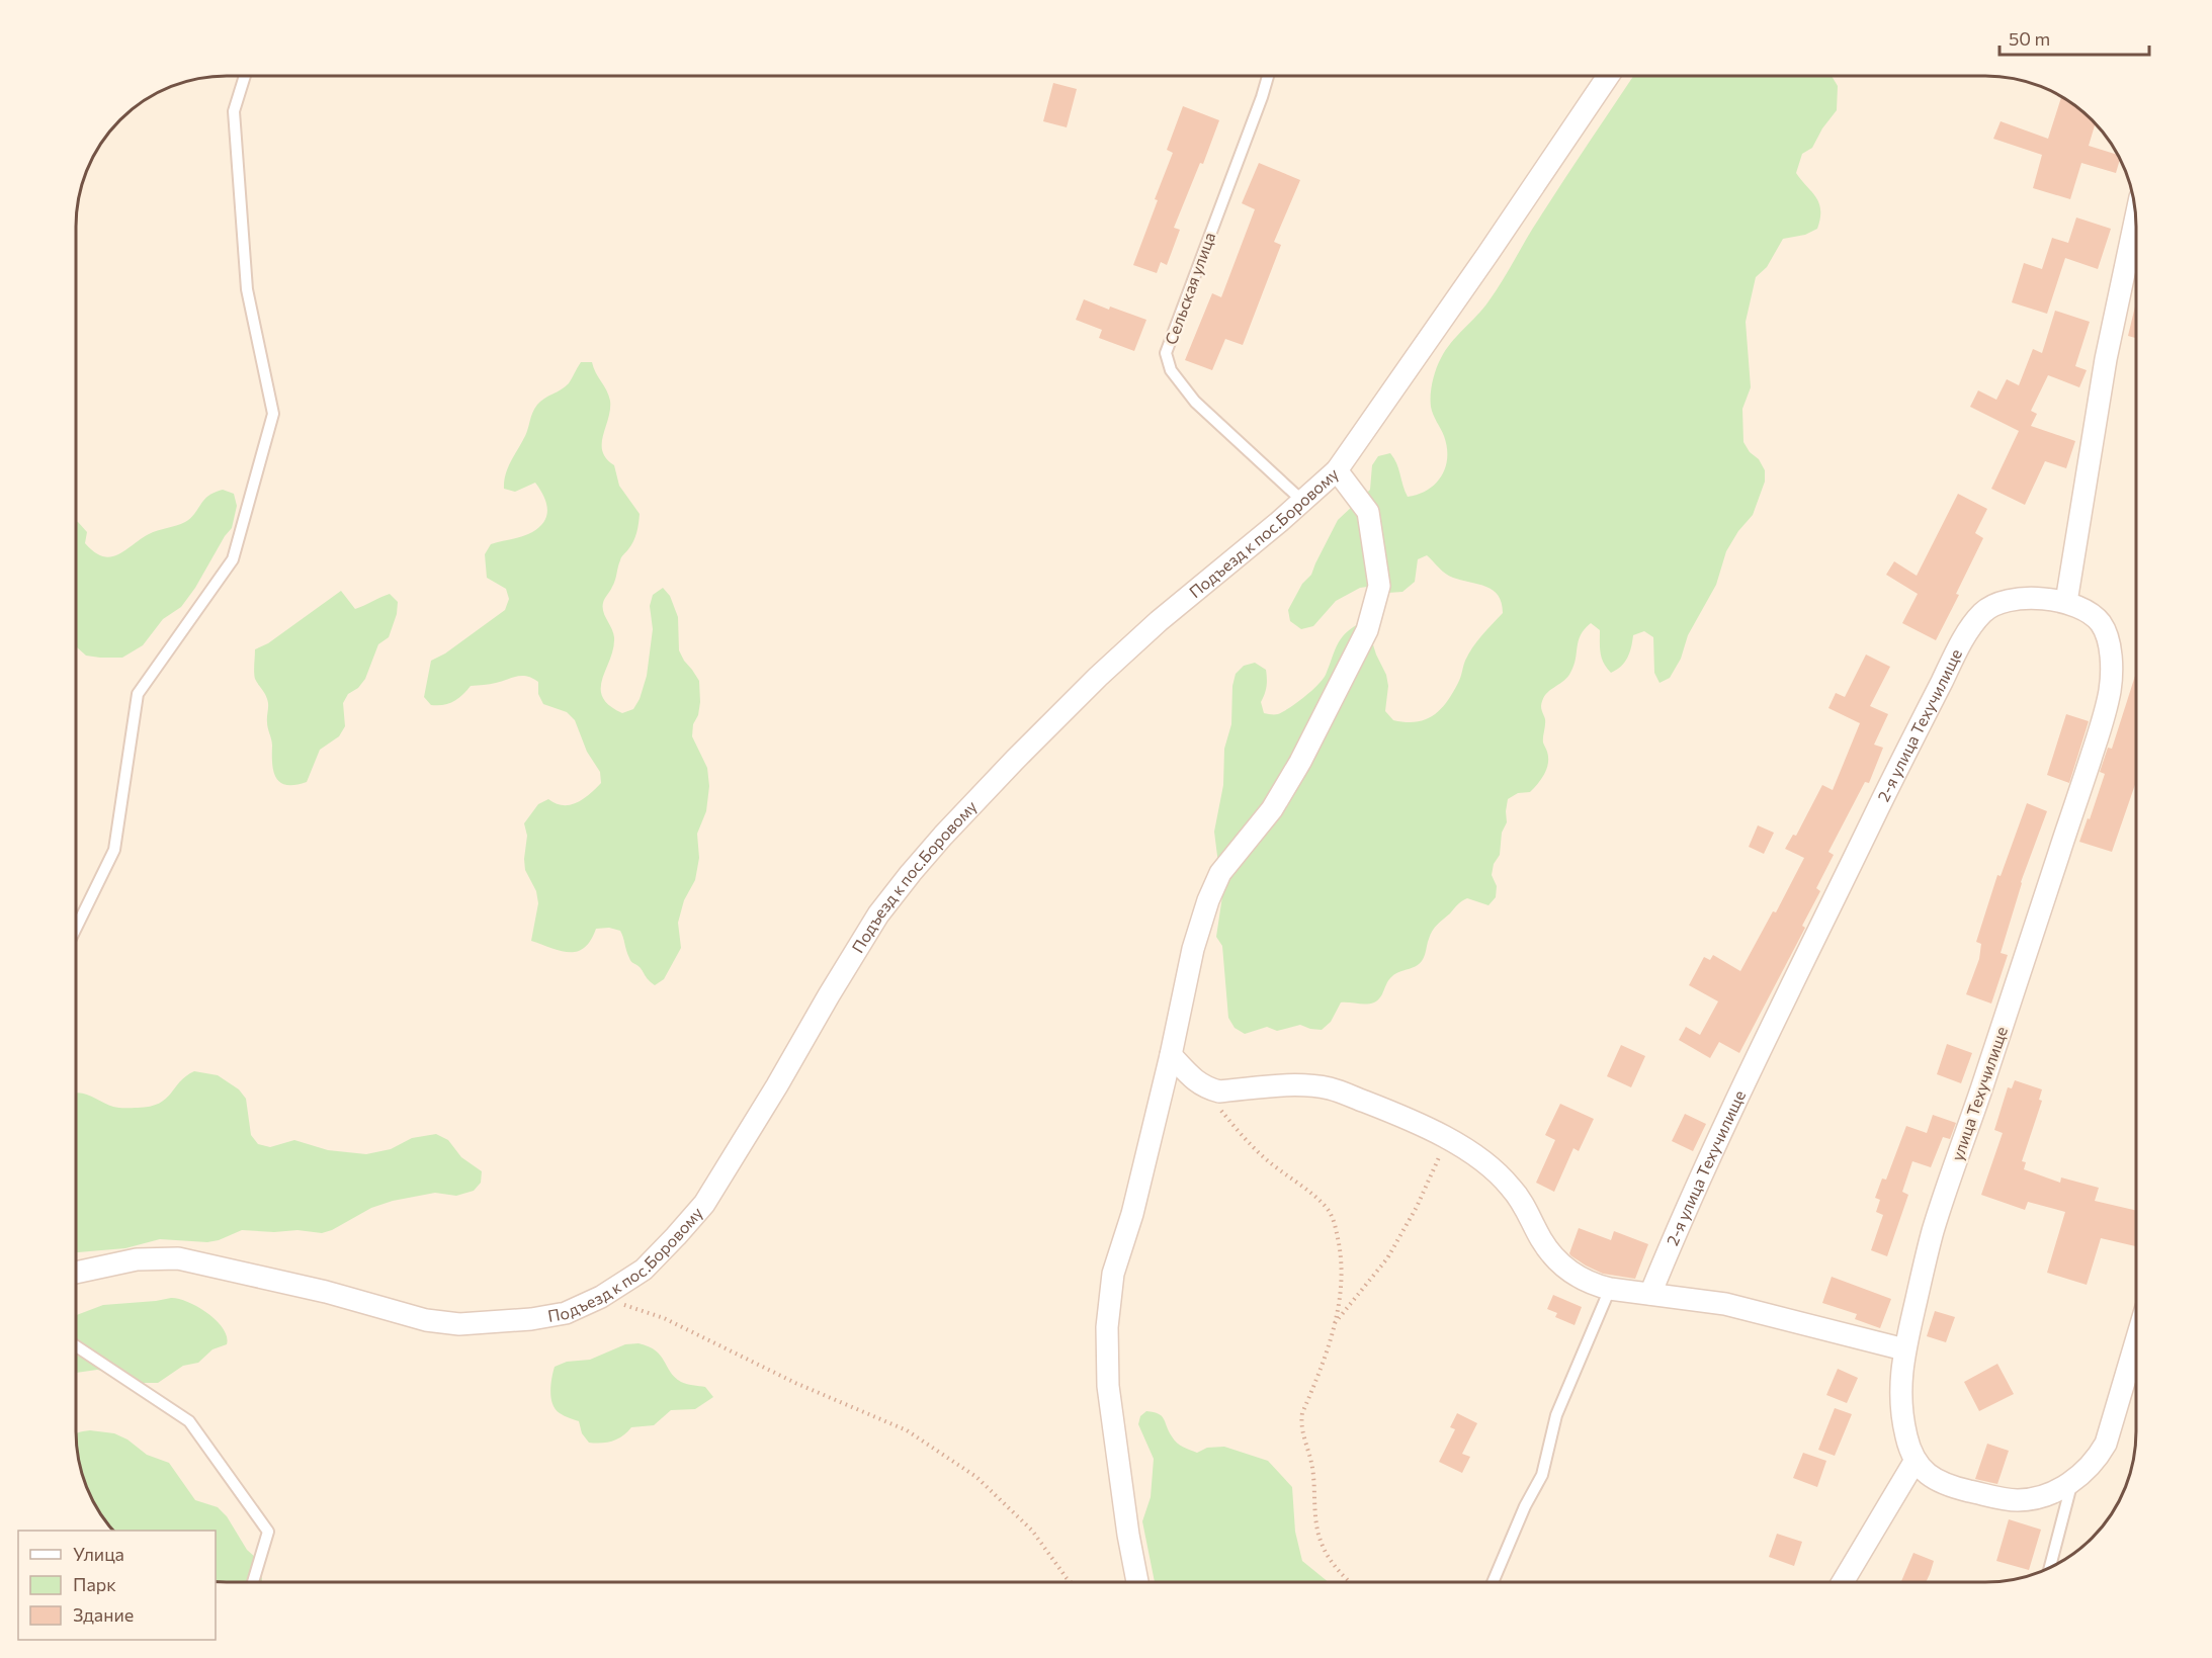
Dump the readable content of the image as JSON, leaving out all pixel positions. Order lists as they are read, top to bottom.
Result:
{
  "streets": {
    "street": ["Подъезд к пос.Боровому", "2-я улица Техучилище", "улица Техучилище"],
    "lane": ["Сельская улица"]
  },
  "crossings": [
    ["Сельская улица", "Подъезд к пос.Боровому"],
    ["2-я улица Техучилище", "улица Техучилище"]
  ],
  "legend": ["Улица", "Парк", "Здание"],
  "scale_bar": "50 m"
}
